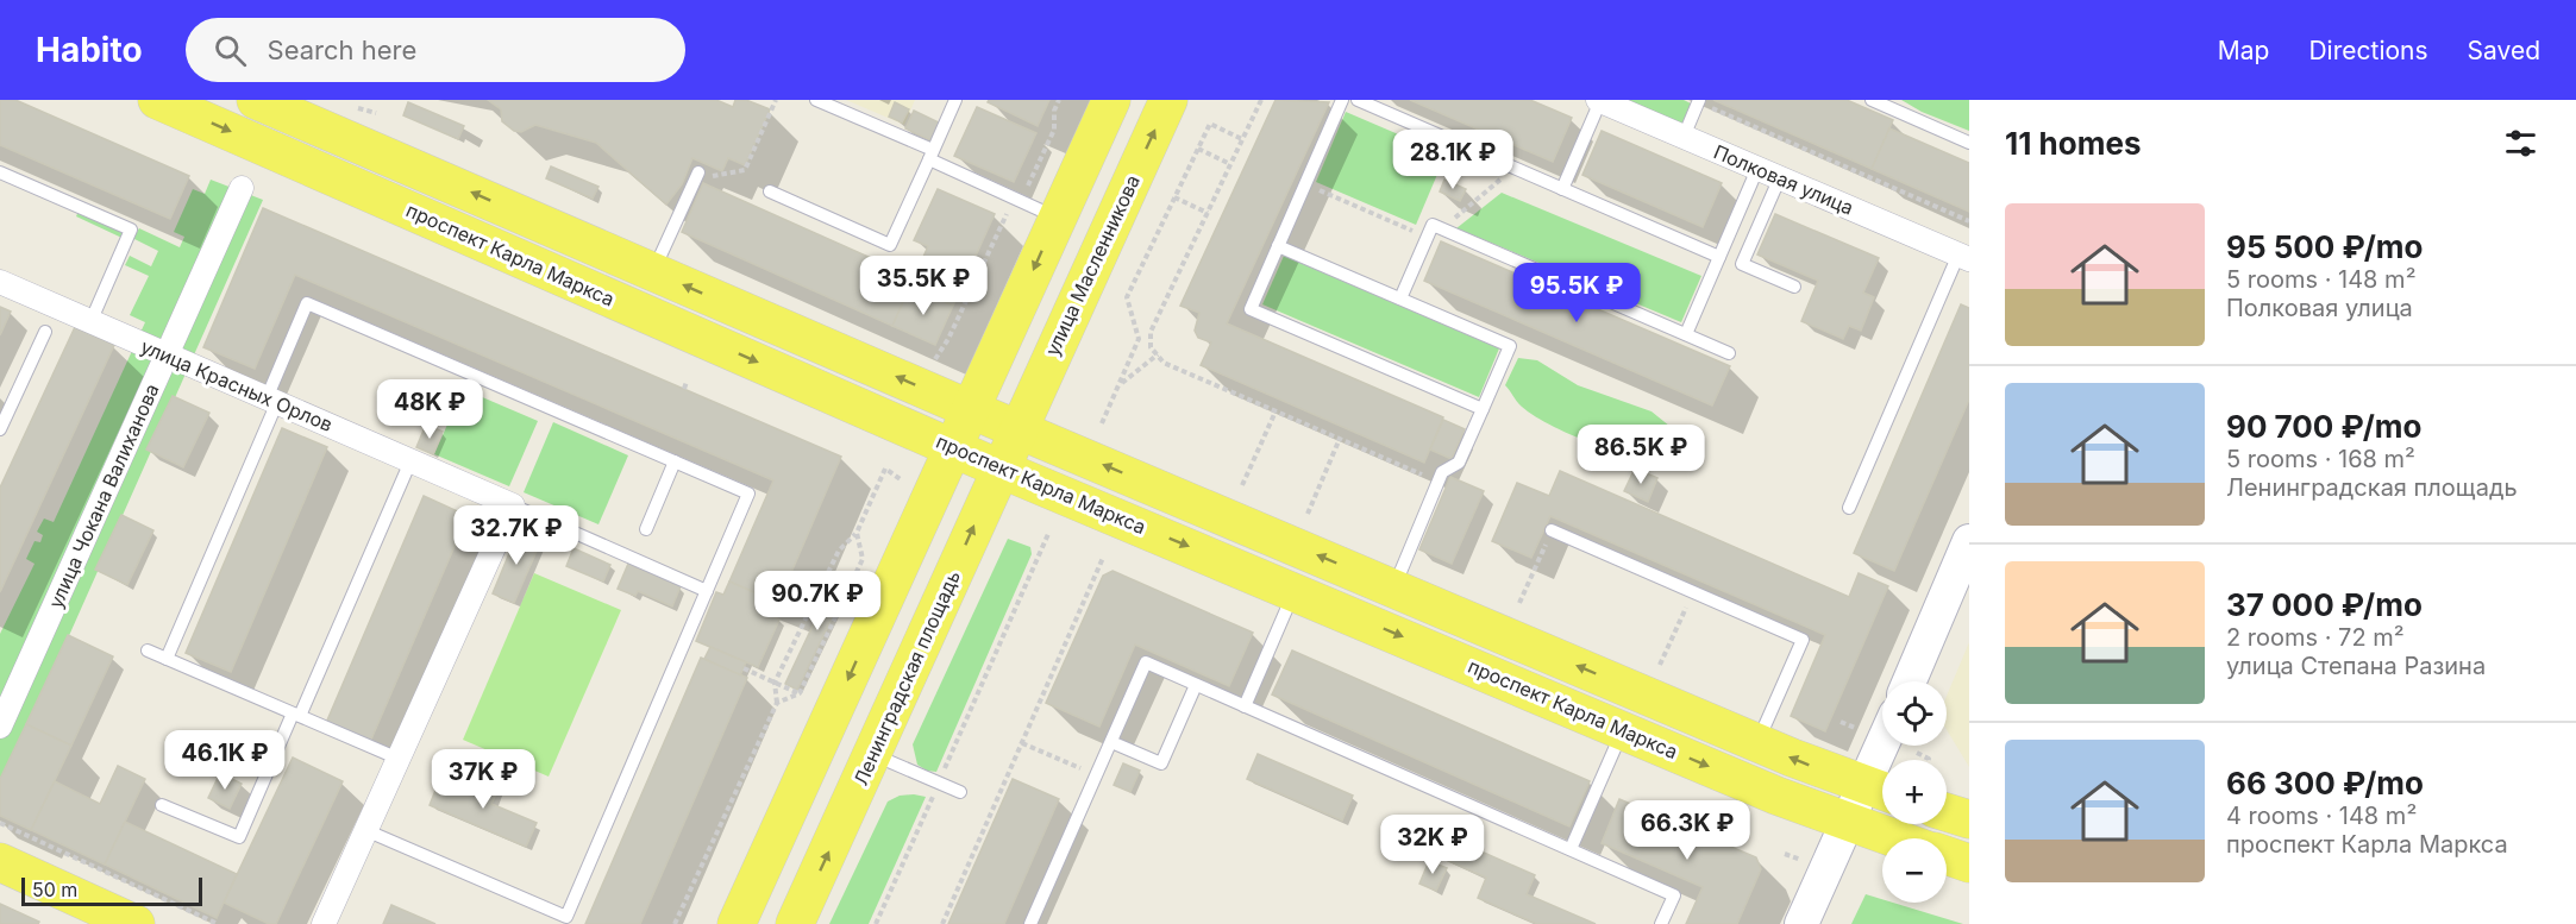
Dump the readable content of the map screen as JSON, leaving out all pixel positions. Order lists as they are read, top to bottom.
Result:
{
  "streets": {
    "main road": ["проспект Карла Маркса", "улица Масленникова", "Ленинградская площадь"],
    "street": ["Полковая улица", "улица Красных Орлов", "улица Чокана Валиханова"]
  },
  "crossings": [
    ["проспект Карла Маркса", "улица Масленникова"],
    ["проспект Карла Маркса", "Ленинградская площадь"],
    ["улица Масленникова", "Ленинградская площадь"],
    ["улица Красных Орлов", "улица Чокана Валиханова"]
  ],
  "scale_bar": "50 m",
  "page": {
    "header": "Habito",
    "search": "Search here",
    "nav": ["Map", "Directions", "Saved"],
    "heading": "11 homes",
    "price": [
      "28.1K ₽",
      "35.5K ₽",
      "95.5K ₽",
      "48K ₽",
      "86.5K ₽",
      "32.7K ₽",
      "90.7K ₽",
      "46.1K ₽",
      "37K ₽",
      "66.3K ₽",
      "32K ₽"
    ],
    "list": [
      {
        "name": "95 500 ₽/mo",
        "note": "5 rooms · 148 m² · Полковая улица"
      },
      {
        "name": "90 700 ₽/mo",
        "note": "5 rooms · 168 m² · Ленинградская площадь"
      },
      {
        "name": "37 000 ₽/mo",
        "note": "2 rooms · 72 m² · улица Степана Разина"
      },
      {
        "name": "66 300 ₽/mo",
        "note": "4 rooms · 148 m² · проспект Карла Маркса"
      }
    ],
    "map_buttons": ["+", "−"],
    "scale": "50 m"
  }
}
